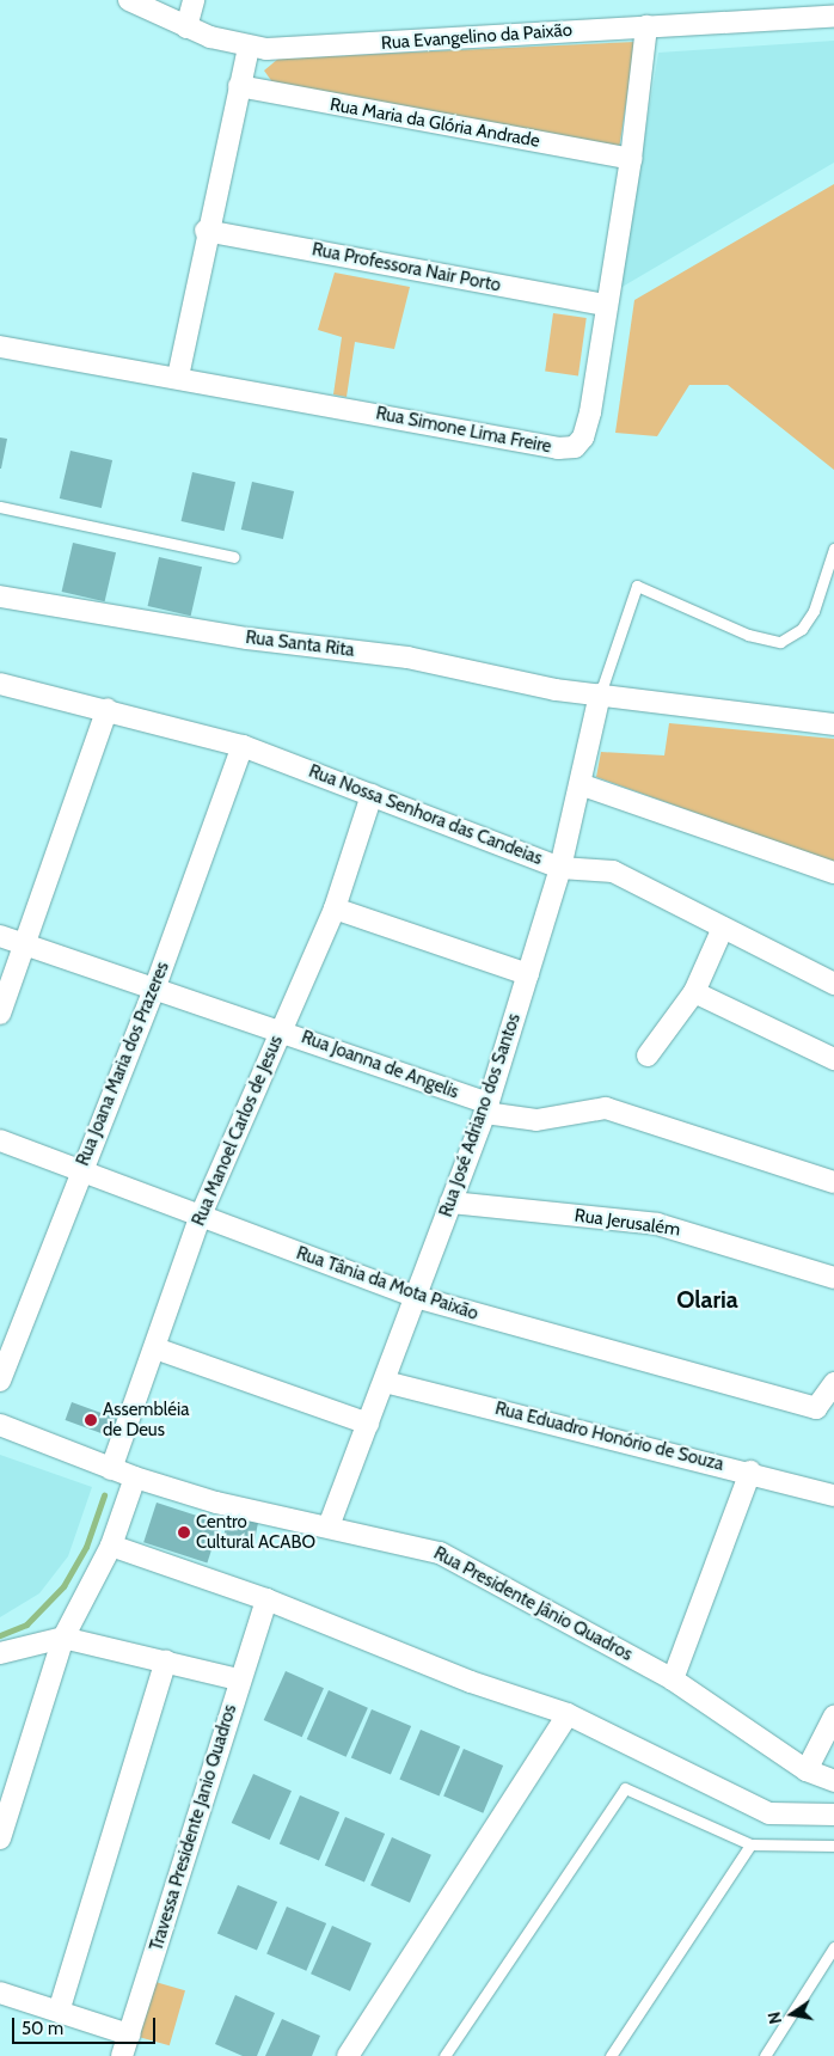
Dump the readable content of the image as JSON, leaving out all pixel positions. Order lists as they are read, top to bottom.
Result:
{
  "streets": {
    "street": [
      "Rua Evangelino da Paixão",
      "Rua Maria da Glória Andrade",
      "Rua Professora Nair Porto",
      "Rua Simone Lima Freire",
      "Rua Santa Rita",
      "Rua Nossa Senhora das Candeias",
      "Rua Joana Maria dos Prazeres",
      "Rua Joanna de Angelis",
      "Rua José Adriano dos Santos",
      "Rua Manoel Carlos de Jesus",
      "Rua Jerusalém",
      "Rua Tânia da Mota Paixão",
      "Rua Eduadro Honório de Souza",
      "Rua Presidente Jânio Quadros",
      "Travessa Presidente Janio Quadros"
    ]
  },
  "crossings": [
    ["Rua Evangelino da Paixão", "Rua Simone Lima Freire"],
    ["Rua Maria da Glória Andrade", "Rua Simone Lima Freire"],
    ["Rua Professora Nair Porto", "Rua Simone Lima Freire"],
    ["Rua Santa Rita", "Rua José Adriano dos Santos"],
    ["Rua Nossa Senhora das Candeias", "Rua Joana Maria dos Prazeres"],
    ["Rua Nossa Senhora das Candeias", "Rua José Adriano dos Santos"],
    ["Rua Nossa Senhora das Candeias", "Rua Manoel Carlos de Jesus"],
    ["Rua Joana Maria dos Prazeres", "Rua Joanna de Angelis"],
    ["Rua Joana Maria dos Prazeres", "Rua Tânia da Mota Paixão"],
    ["Rua Joanna de Angelis", "Rua José Adriano dos Santos"],
    ["Rua Joanna de Angelis", "Rua Manoel Carlos de Jesus"],
    ["Rua José Adriano dos Santos", "Rua Jerusalém"],
    ["Rua José Adriano dos Santos", "Rua Tânia da Mota Paixão"],
    ["Rua José Adriano dos Santos", "Rua Eduadro Honório de Souza"],
    ["Rua José Adriano dos Santos", "Rua Presidente Jânio Quadros"],
    ["Rua Manoel Carlos de Jesus", "Rua Tânia da Mota Paixão"],
    ["Rua Manoel Carlos de Jesus", "Rua Presidente Jânio Quadros"]
  ],
  "districts": ["Olaria"],
  "places": ["Assembléia de Deus", "Centro Cultural ACABO"],
  "scale_bar": "50 m",
  "north": "left"
}
